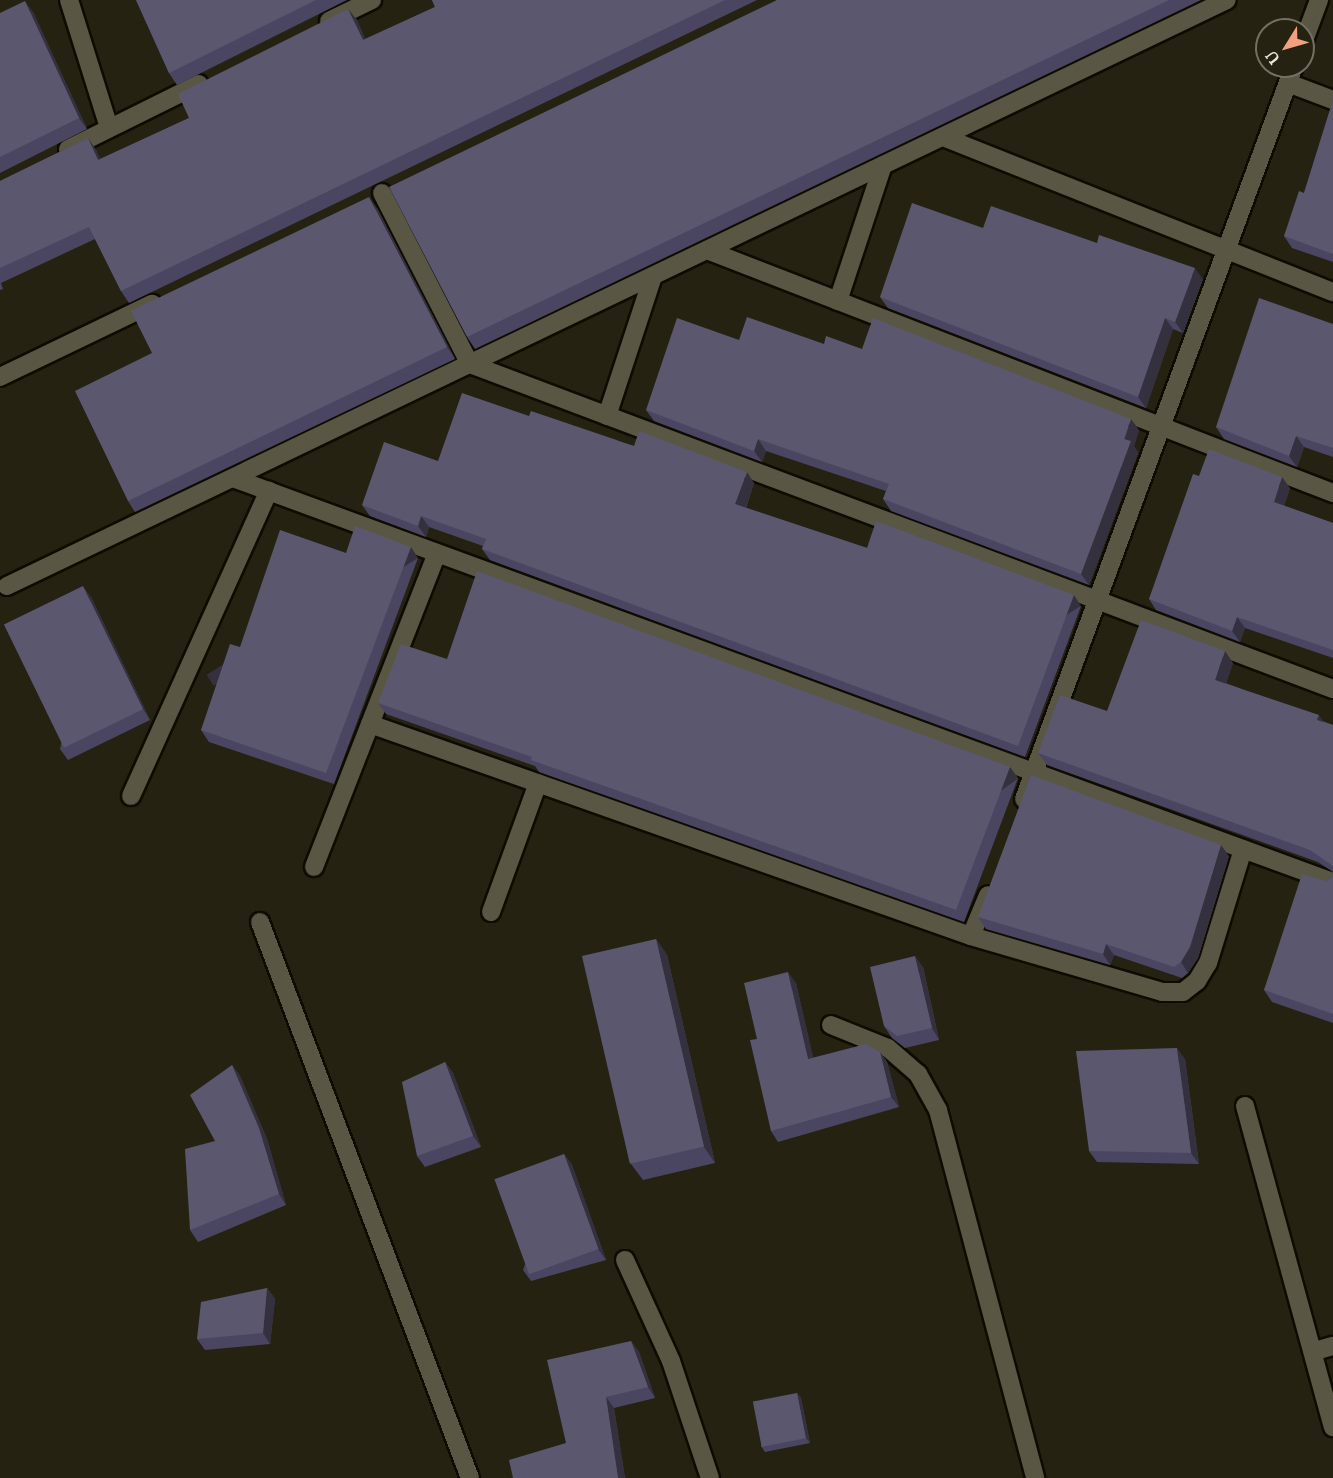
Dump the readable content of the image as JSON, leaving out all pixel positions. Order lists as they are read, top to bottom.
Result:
{
  "north": "bottom left"
}
